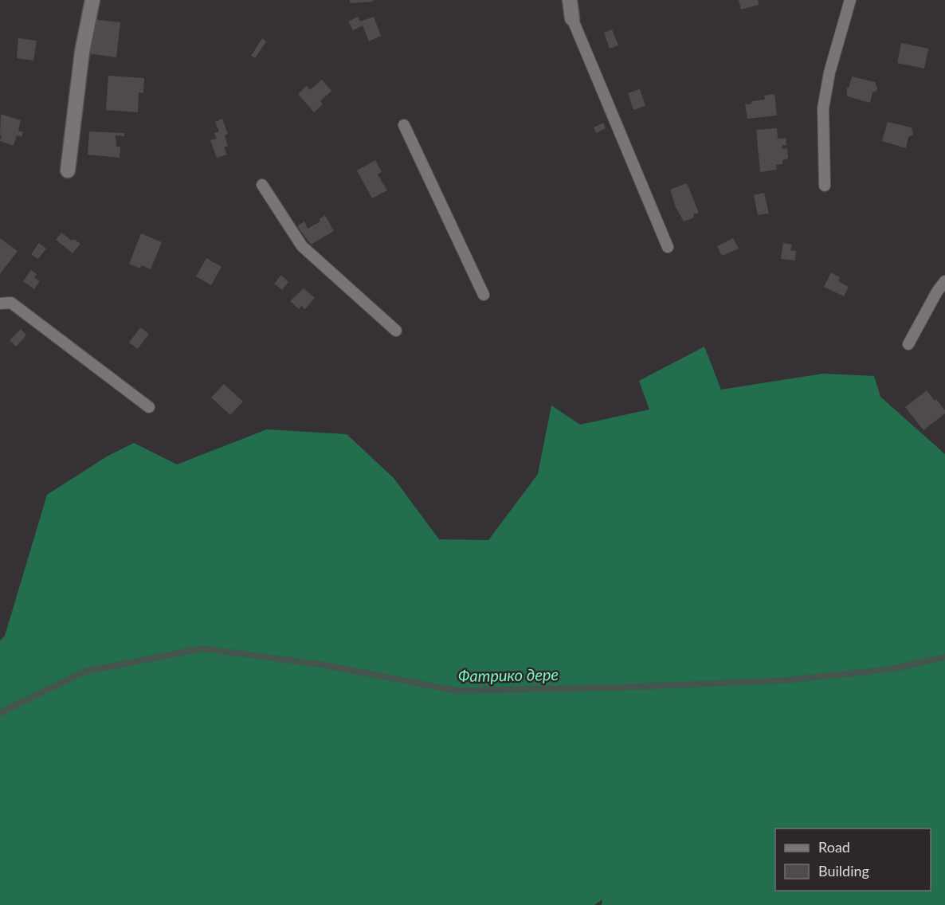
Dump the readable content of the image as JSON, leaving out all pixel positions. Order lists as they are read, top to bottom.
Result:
{
  "water": ["Фатрико дере"],
  "legend": ["Road", "Building"]
}
